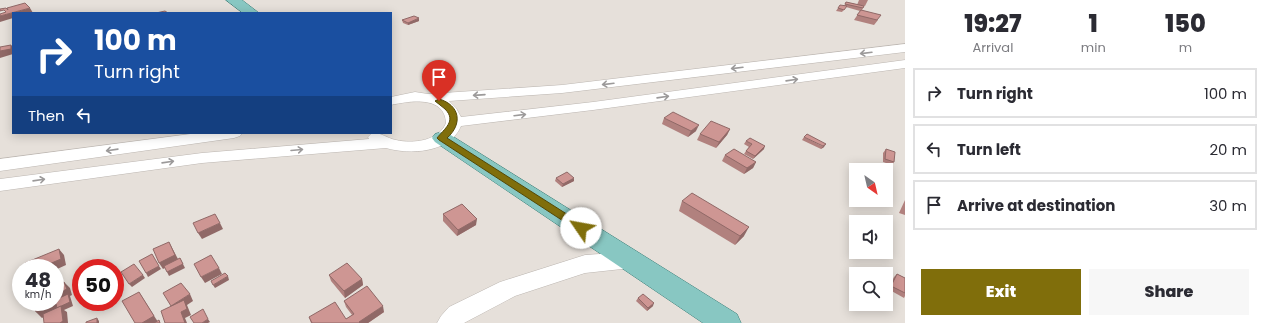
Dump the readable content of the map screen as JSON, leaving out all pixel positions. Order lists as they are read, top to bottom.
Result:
{
  "north": "bottom right",
  "page": {
    "eta": [
      "19:27",
      "Arrival",
      "1",
      "min",
      "150",
      "m"
    ],
    "turn": ["100 m", "Turn right"],
    "list": [
      {
        "name": "Turn right",
        "value": "100 m"
      },
      {
        "name": "Turn left",
        "value": "20 m"
      },
      {
        "name": "Arrive at destination",
        "value": "30 m"
      }
    ],
    "then": "Then",
    "speed": "48 km/h",
    "limit": "50",
    "buttons": ["Exit", "Share"]
  }
}
